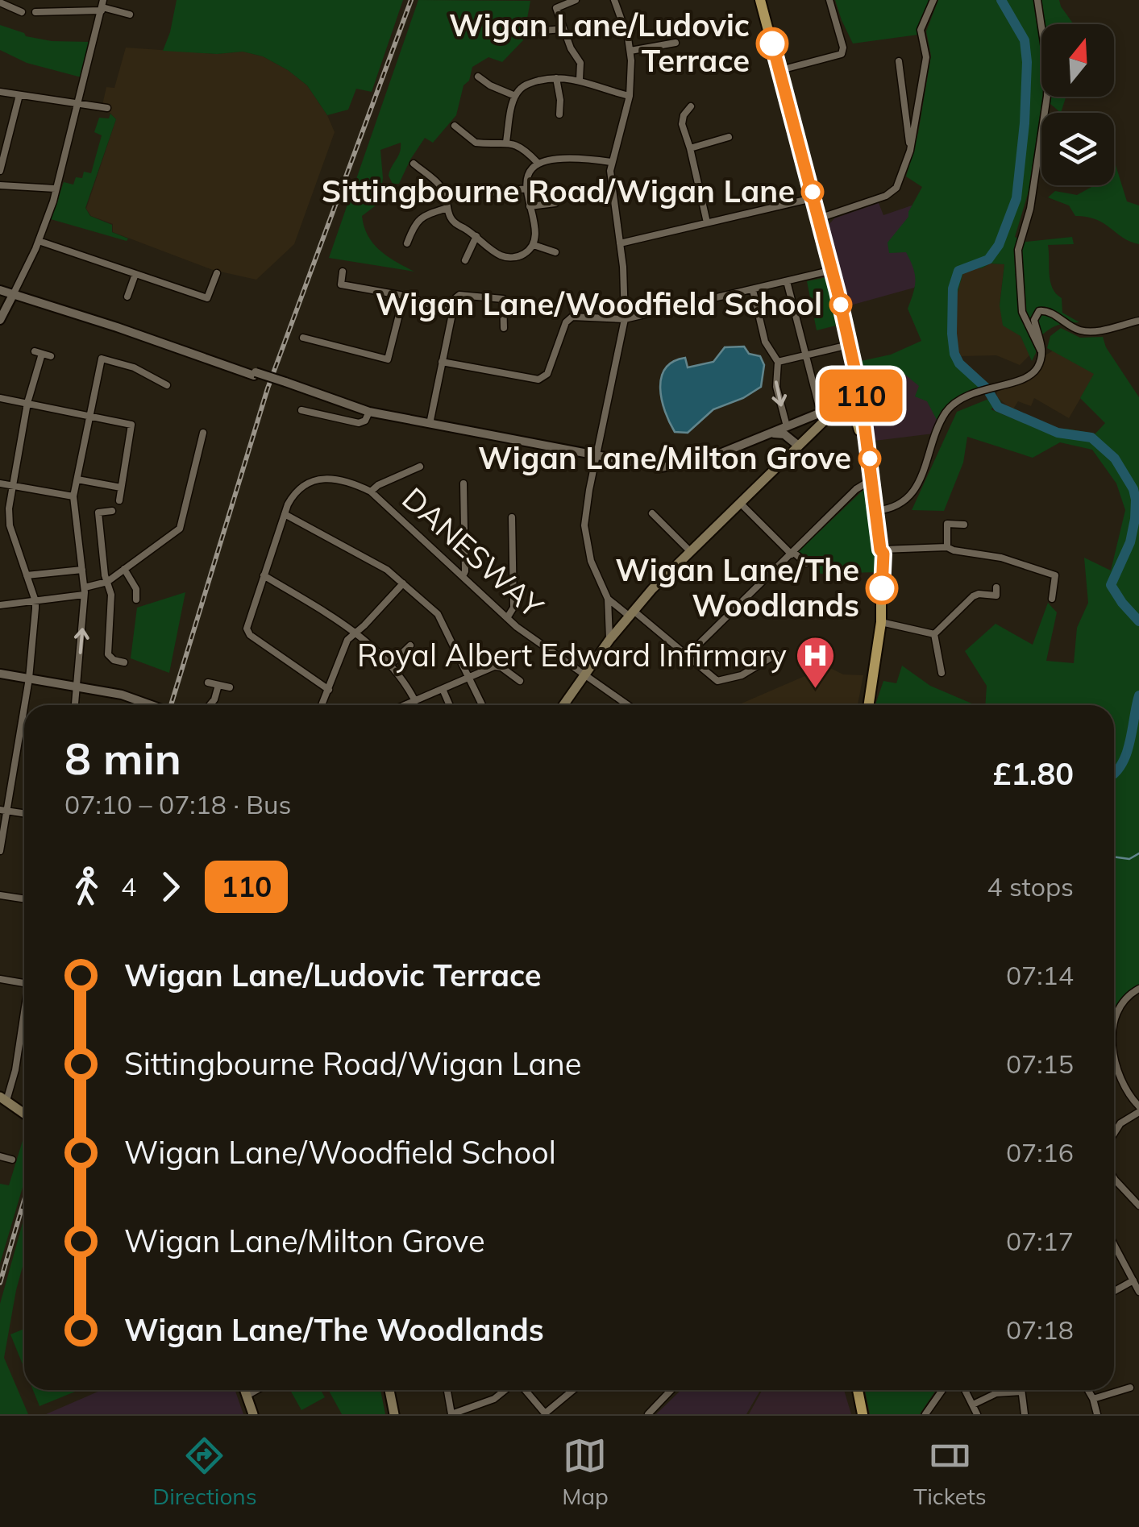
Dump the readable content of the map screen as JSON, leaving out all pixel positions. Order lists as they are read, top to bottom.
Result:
{
  "streets": {
    "street": ["DANESWAY"]
  },
  "places": {
    "other": [
      "Wigan Lane/Ludovic Terrace",
      "Sittingbourne Road/Wigan Lane",
      "Wigan Lane/Woodfield School",
      "Wigan Lane/Milton Grove",
      "Wigan Lane/The Woodlands"
    ],
    "hospital": ["Royal Albert Edward Infirmary"]
  },
  "lines": ["bus line 110"],
  "north": "top",
  "page": {
    "on_map": "110",
    "heading": ["8 min", "07:10 – 07:18 · Bus", "£1.80"],
    "legs": ["4", "110", "4 stops"],
    "list": [
      {
        "name": "Wigan Lane/Ludovic Terrace",
        "value": "07:14"
      },
      {
        "name": "Sittingbourne Road/Wigan Lane",
        "value": "07:15"
      },
      {
        "name": "Wigan Lane/Woodfield School",
        "value": "07:16"
      },
      {
        "name": "Wigan Lane/Milton Grove",
        "value": "07:17"
      },
      {
        "name": "Wigan Lane/The Woodlands",
        "value": "07:18"
      }
    ],
    "tabs": ["Directions", "Map", "Tickets"]
  }
}
